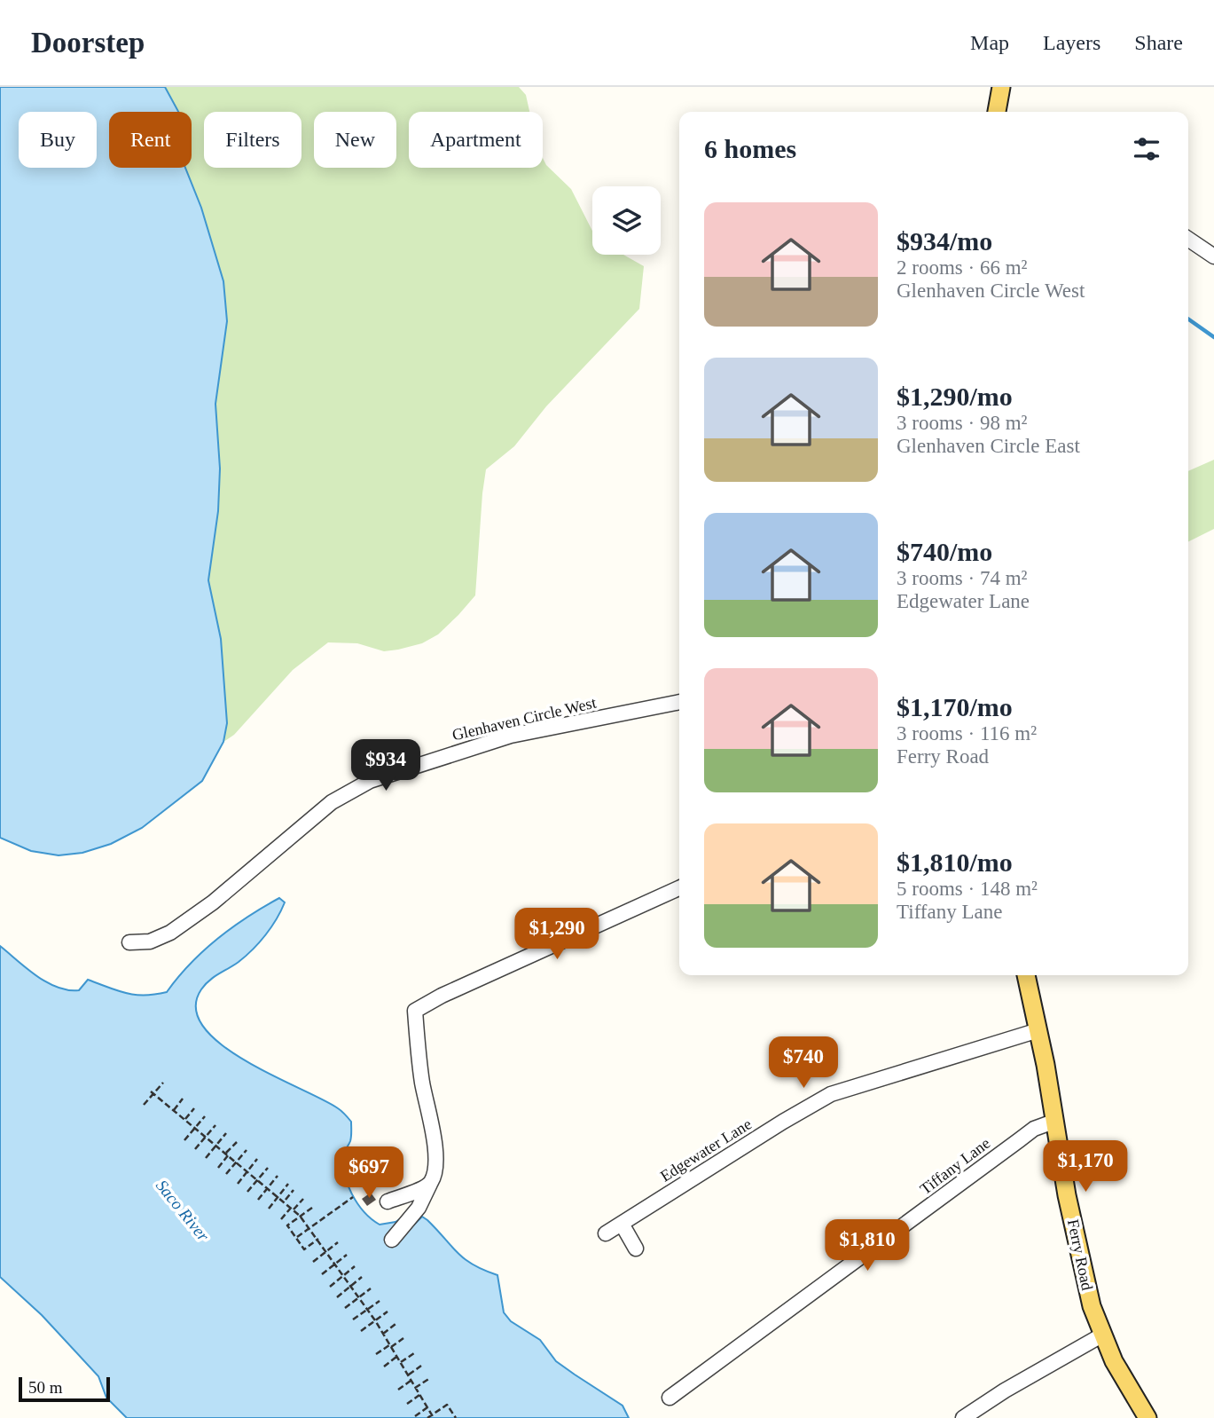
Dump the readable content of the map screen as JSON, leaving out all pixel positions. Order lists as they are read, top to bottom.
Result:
{
  "streets": {
    "main road": ["Ferry Road"],
    "street": ["Glenhaven Circle West", "Edgewater Lane", "Tiffany Lane"]
  },
  "crossings": [
    ["Edgewater Lane", "Ferry Road"],
    ["Tiffany Lane", "Ferry Road"]
  ],
  "water": ["Saco River"],
  "scale_bar": "50 m",
  "page": {
    "header": "Doorstep",
    "nav": ["Map", "Layers", "Share"],
    "chip": [
      "Buy",
      "Rent",
      "Filters",
      "New",
      "Apartment"
    ],
    "heading": "6 homes",
    "list": [
      {
        "name": "$934/mo",
        "note": "2 rooms · 66 m² · Glenhaven Circle West"
      },
      {
        "name": "$1,290/mo",
        "note": "3 rooms · 98 m² · Glenhaven Circle East"
      },
      {
        "name": "$740/mo",
        "note": "3 rooms · 74 m² · Edgewater Lane"
      },
      {
        "name": "$1,170/mo",
        "note": "3 rooms · 116 m² · Ferry Road"
      },
      {
        "name": "$1,810/mo",
        "note": "5 rooms · 148 m² · Tiffany Lane"
      }
    ],
    "price": [
      "$934",
      "$1,290",
      "$740",
      "$1,170",
      "$697",
      "$1,810"
    ],
    "scale": "50 m"
  }
}
